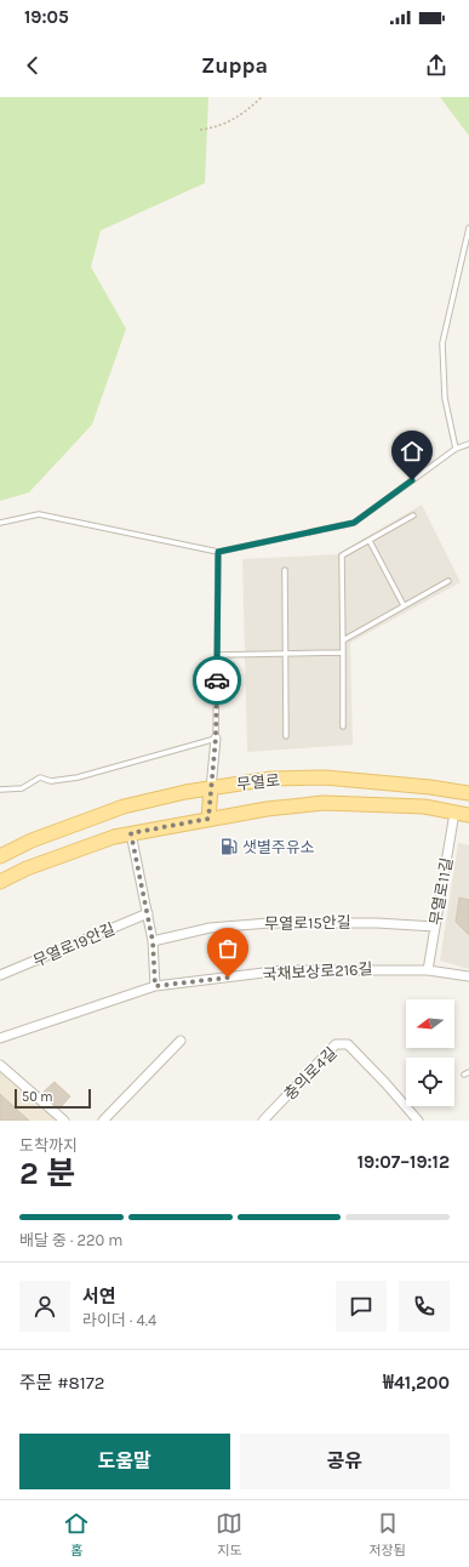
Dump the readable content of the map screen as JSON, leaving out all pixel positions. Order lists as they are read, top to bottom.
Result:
{
  "streets": {
    "main road": ["무열로"],
    "street": [
      "무열로11길",
      "무열로15안길",
      "무열로19안길",
      "국채보상로216길",
      "충의로4길"
    ]
  },
  "crossings": [
    ["무열로", "무열로11길"],
    ["무열로11길", "무열로15안길"],
    ["무열로11길", "국채보상로216길"]
  ],
  "places": {
    "fuel station": ["샛별주유소"]
  },
  "scale_bar": "50 m",
  "north": "left",
  "page": {
    "status": "19:05",
    "header": "Zuppa",
    "scale": "50 m",
    "heading": ["2 분", "도착까지", "19:07–19:12"],
    "panel": [
      "서연",
      "라이더 · 4.4",
      "주문 #8172",
      "₩41,200"
    ],
    "bar": "배달 중 · 220 m",
    "buttons": ["도움말", "공유"],
    "tabs": ["홈", "지도", "저장됨"]
  }
}
